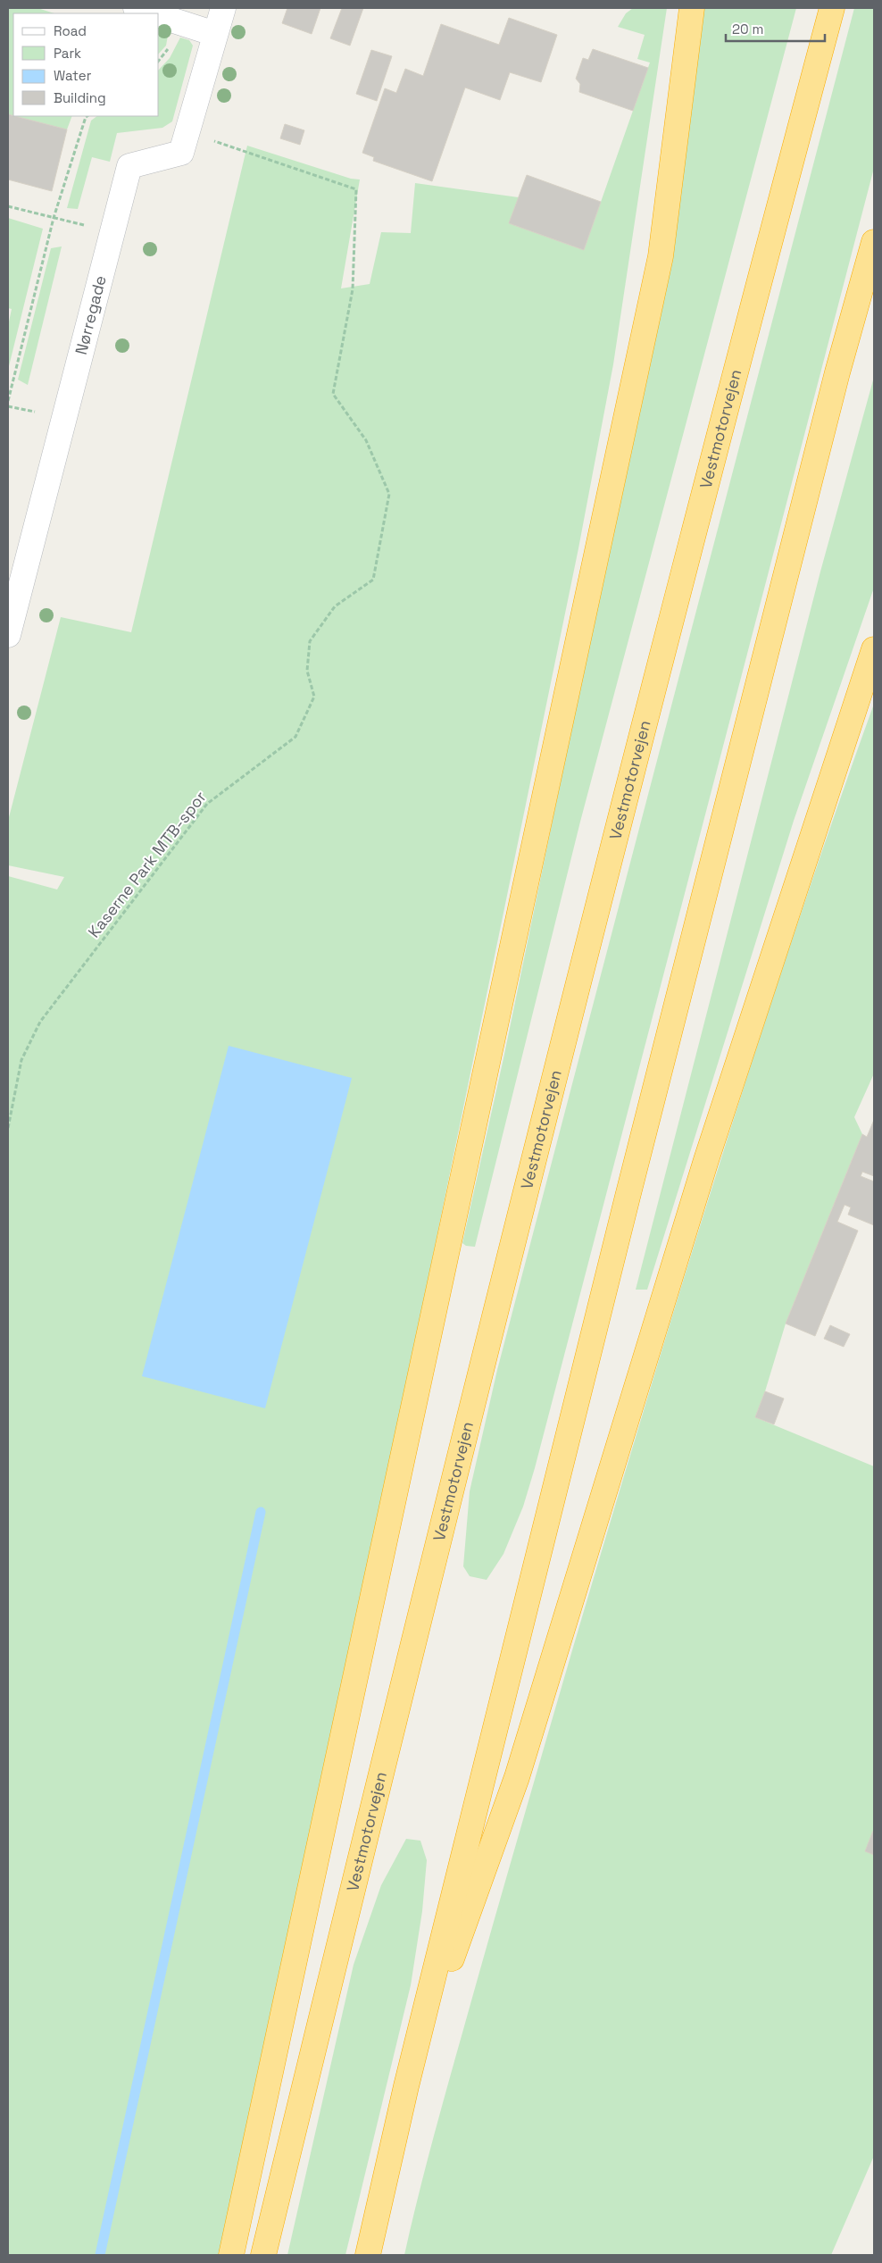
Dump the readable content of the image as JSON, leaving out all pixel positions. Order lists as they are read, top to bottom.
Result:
{
  "streets": {
    "highway": ["Vestmotorvejen"],
    "street": ["Nørregade"],
    "path": ["Kaserne Park MTB-spor"]
  },
  "crossings": [
    ["Nørregade", "Kaserne Park MTB-spor"]
  ],
  "legend": [
    "Road",
    "Park",
    "Water",
    "Building"
  ],
  "scale_bar": "20 m"
}
